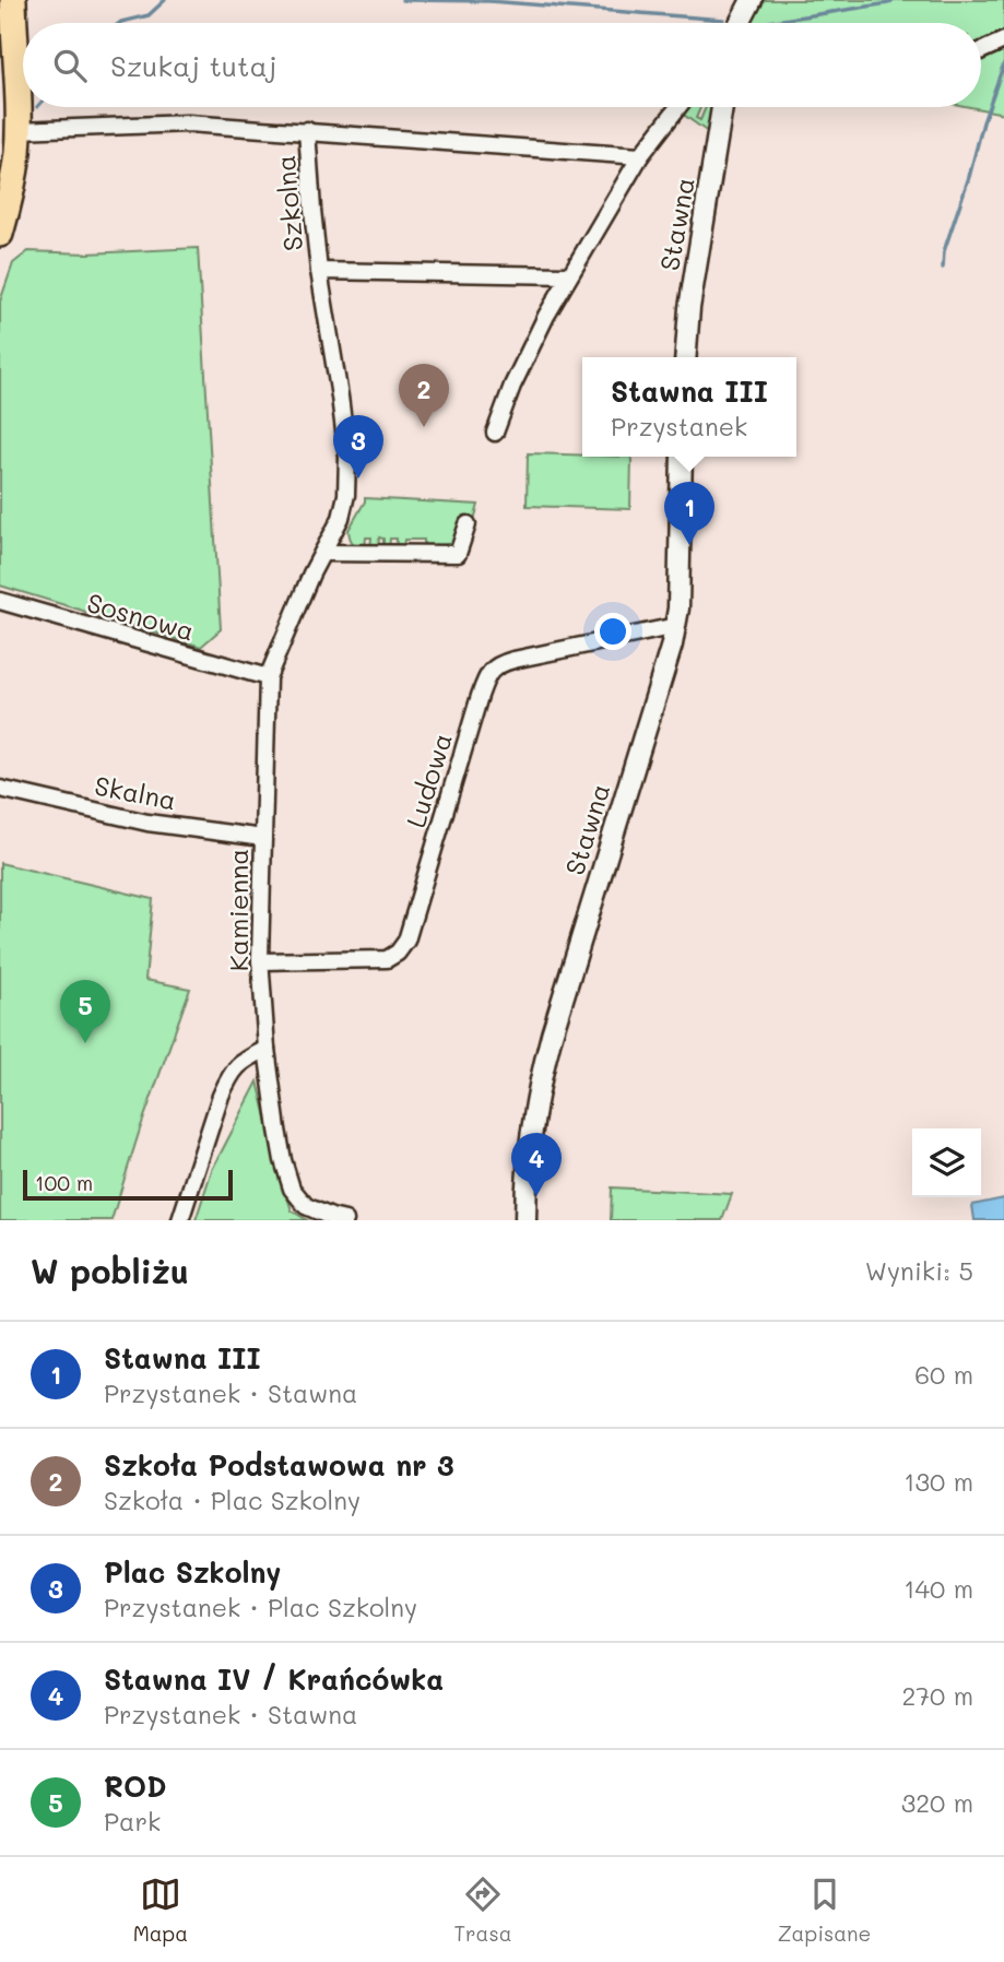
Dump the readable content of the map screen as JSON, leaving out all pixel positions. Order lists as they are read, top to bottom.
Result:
{
  "streets": {
    "street": [
      "Szkolna",
      "Stawna",
      "Sosnowa",
      "Ludowa",
      "Skalna",
      "Kamienna"
    ]
  },
  "crossings": [
    ["Szkolna", "Kamienna"],
    ["Stawna", "Ludowa"],
    ["Sosnowa", "Kamienna"],
    ["Ludowa", "Kamienna"],
    ["Skalna", "Kamienna"]
  ],
  "scale_bar": "100 m",
  "page": {
    "search": "Szukaj tutaj",
    "popup": ["Stawna III", "Przystanek"],
    "pins": [
      "2",
      "3",
      "1",
      "5",
      "4"
    ],
    "scale": "100 m",
    "heading": ["W pobliżu", "Wyniki: 5"],
    "list": [
      {
        "mark": "1",
        "name": "Stawna III",
        "note": "Przystanek · Stawna",
        "value": "60 m"
      },
      {
        "mark": "2",
        "name": "Szkoła Podstawowa nr 3",
        "note": "Szkoła · Plac Szkolny",
        "value": "130 m"
      },
      {
        "mark": "3",
        "name": "Plac Szkolny",
        "note": "Przystanek · Plac Szkolny",
        "value": "140 m"
      },
      {
        "mark": "4",
        "name": "Stawna IV / Krańcówka",
        "note": "Przystanek · Stawna",
        "value": "270 m"
      },
      {
        "mark": "5",
        "name": "ROD",
        "note": "Park",
        "value": "320 m"
      }
    ],
    "nav": ["Mapa", "Trasa", "Zapisane"]
  }
}
